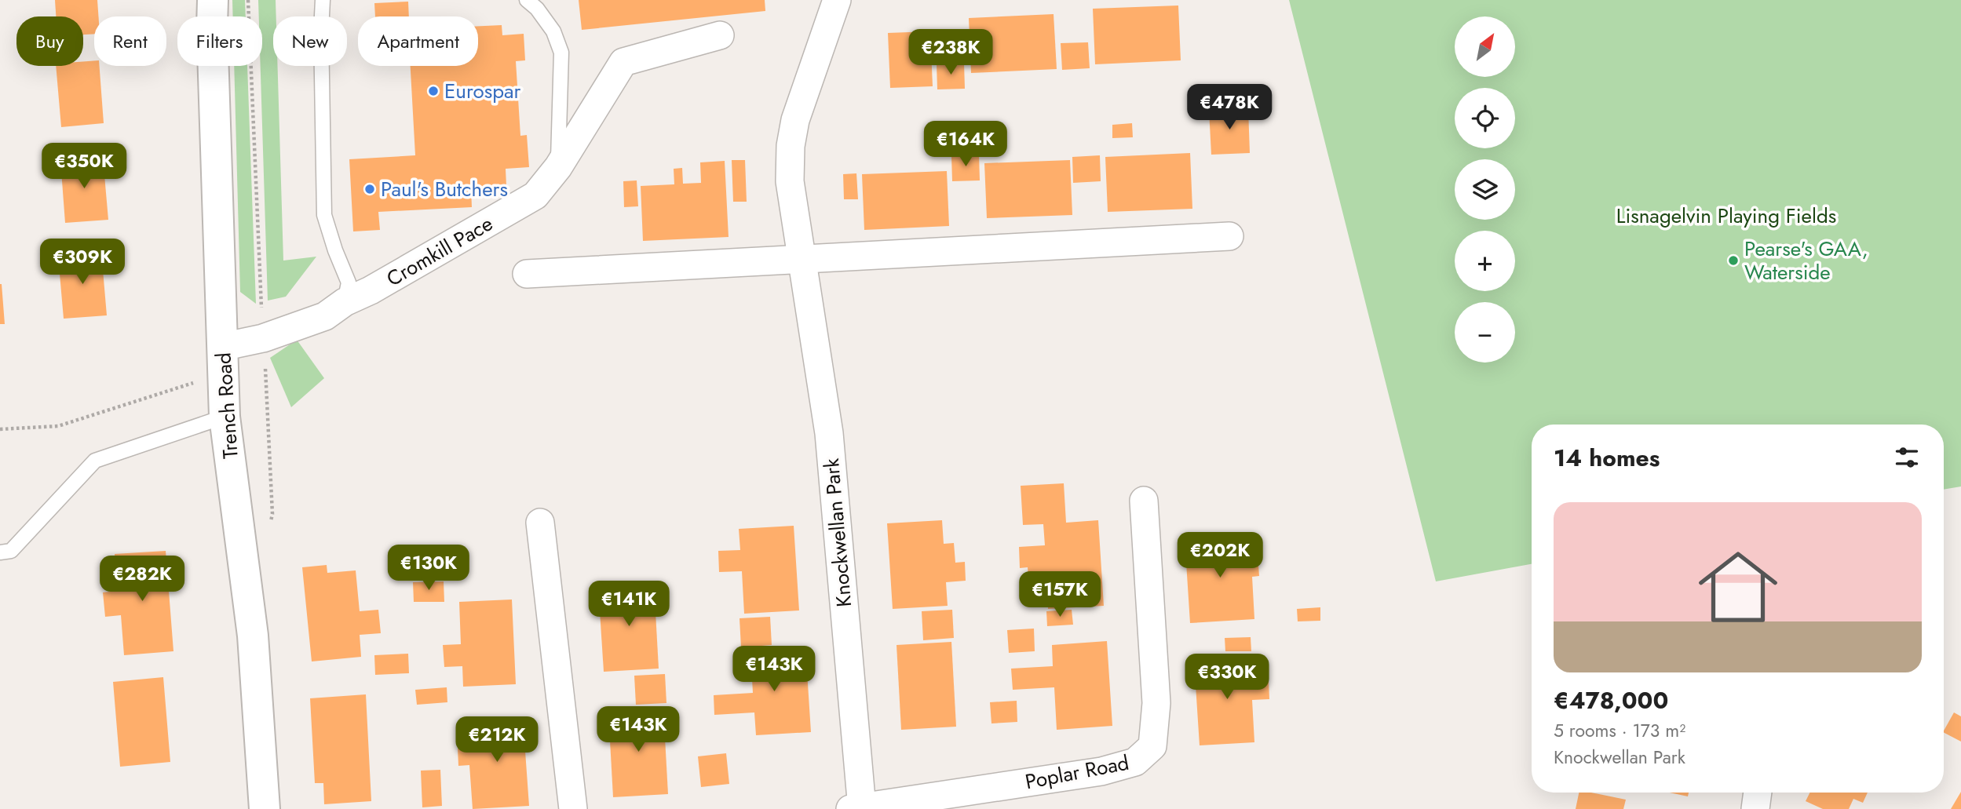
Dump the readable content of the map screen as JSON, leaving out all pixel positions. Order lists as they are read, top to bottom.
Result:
{
  "streets": {
    "street": [
      "Cromkill Pace",
      "Trench Road",
      "Knockwellan Park",
      "Poplar Road"
    ]
  },
  "crossings": [
    ["Cromkill Pace", "Trench Road"],
    ["Knockwellan Park", "Poplar Road"]
  ],
  "parks": ["Lisnagelvin Playing Fields"],
  "places": ["Eurospar", "Paul's Butchers", "Pearse's GAA, Waterside"],
  "north": "top right",
  "page": {
    "map_buttons": ["+", "−"],
    "chip": [
      "Buy",
      "Rent",
      "Filters",
      "New",
      "Apartment"
    ],
    "price": [
      "€238K",
      "€478K",
      "€164K",
      "€350K",
      "€309K",
      "€202K",
      "€130K",
      "€282K",
      "€157K",
      "€141K",
      "€143K",
      "€330K",
      "€143K",
      "€212K"
    ],
    "heading": "14 homes",
    "list": [
      {
        "name": "€478,000",
        "note": "5 rooms · 173 m² · Knockwellan Park"
      }
    ]
  }
}
